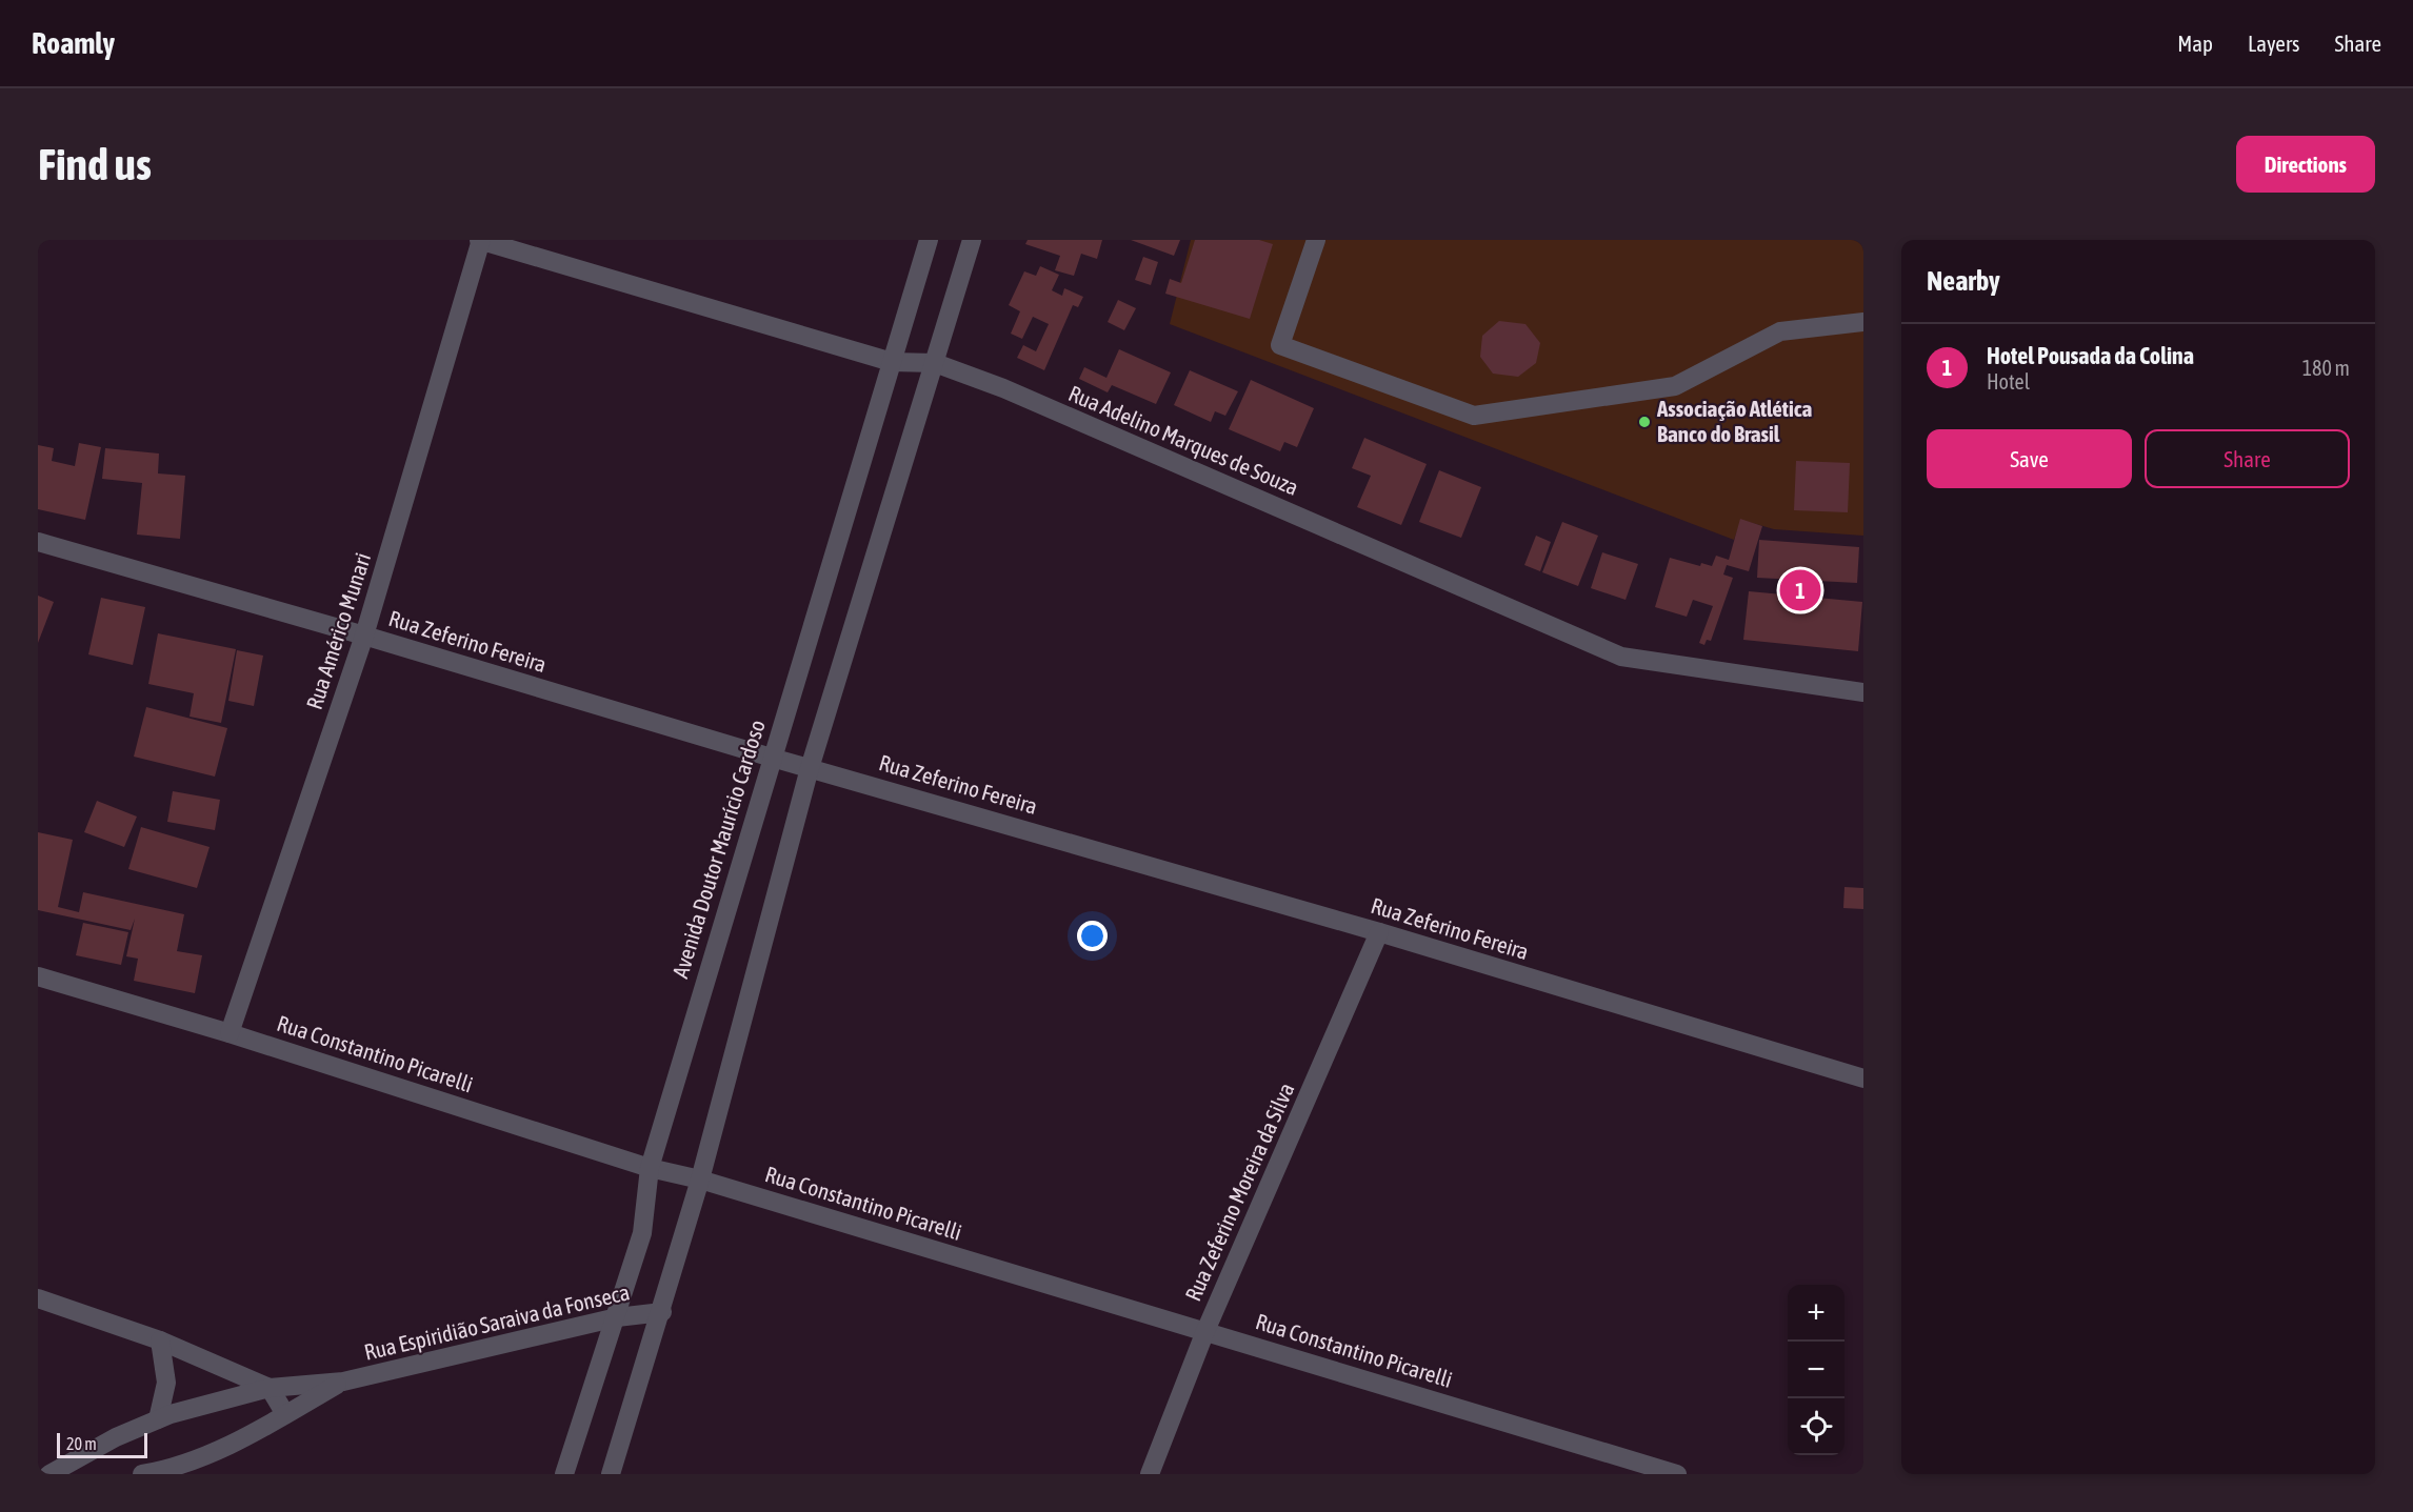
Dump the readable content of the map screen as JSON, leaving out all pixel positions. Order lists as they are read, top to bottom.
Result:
{
  "streets": {
    "street": [
      "Rua Adelino Marques de Souza",
      "Rua Américo Munari",
      "Rua Zeferino Fereira",
      "Avenida Doutor Maurício Cardoso",
      "Rua Constantino Picarelli",
      "Rua Zeferino Moreira da Silva",
      "Rua Espiridião Saraiva da Fonseca"
    ]
  },
  "crossings": [
    ["Rua Adelino Marques de Souza", "Rua Américo Munari"],
    ["Rua Adelino Marques de Souza", "Avenida Doutor Maurício Cardoso"],
    ["Rua Américo Munari", "Rua Zeferino Fereira"],
    ["Rua Américo Munari", "Rua Constantino Picarelli"],
    ["Rua Zeferino Fereira", "Avenida Doutor Maurício Cardoso"],
    ["Rua Zeferino Fereira", "Rua Zeferino Moreira da Silva"],
    ["Avenida Doutor Maurício Cardoso", "Rua Constantino Picarelli"],
    ["Avenida Doutor Maurício Cardoso", "Rua Espiridião Saraiva da Fonseca"],
    ["Rua Constantino Picarelli", "Rua Zeferino Moreira da Silva"]
  ],
  "places": ["Associação Atlética Banco do Brasil"],
  "scale_bar": "20 m",
  "page": {
    "header": "Roamly",
    "nav": ["Map", "Layers", "Share"],
    "buttons": [
      "Directions",
      ["Save", "Share"]
    ],
    "title": "Find us",
    "heading": "Nearby",
    "list": [
      {
        "mark": "1",
        "name": "Hotel Pousada da Colina",
        "note": "Hotel",
        "value": "180 m"
      }
    ],
    "pins": "1",
    "map_buttons": ["+", "−"],
    "scale": "20 m"
  }
}
